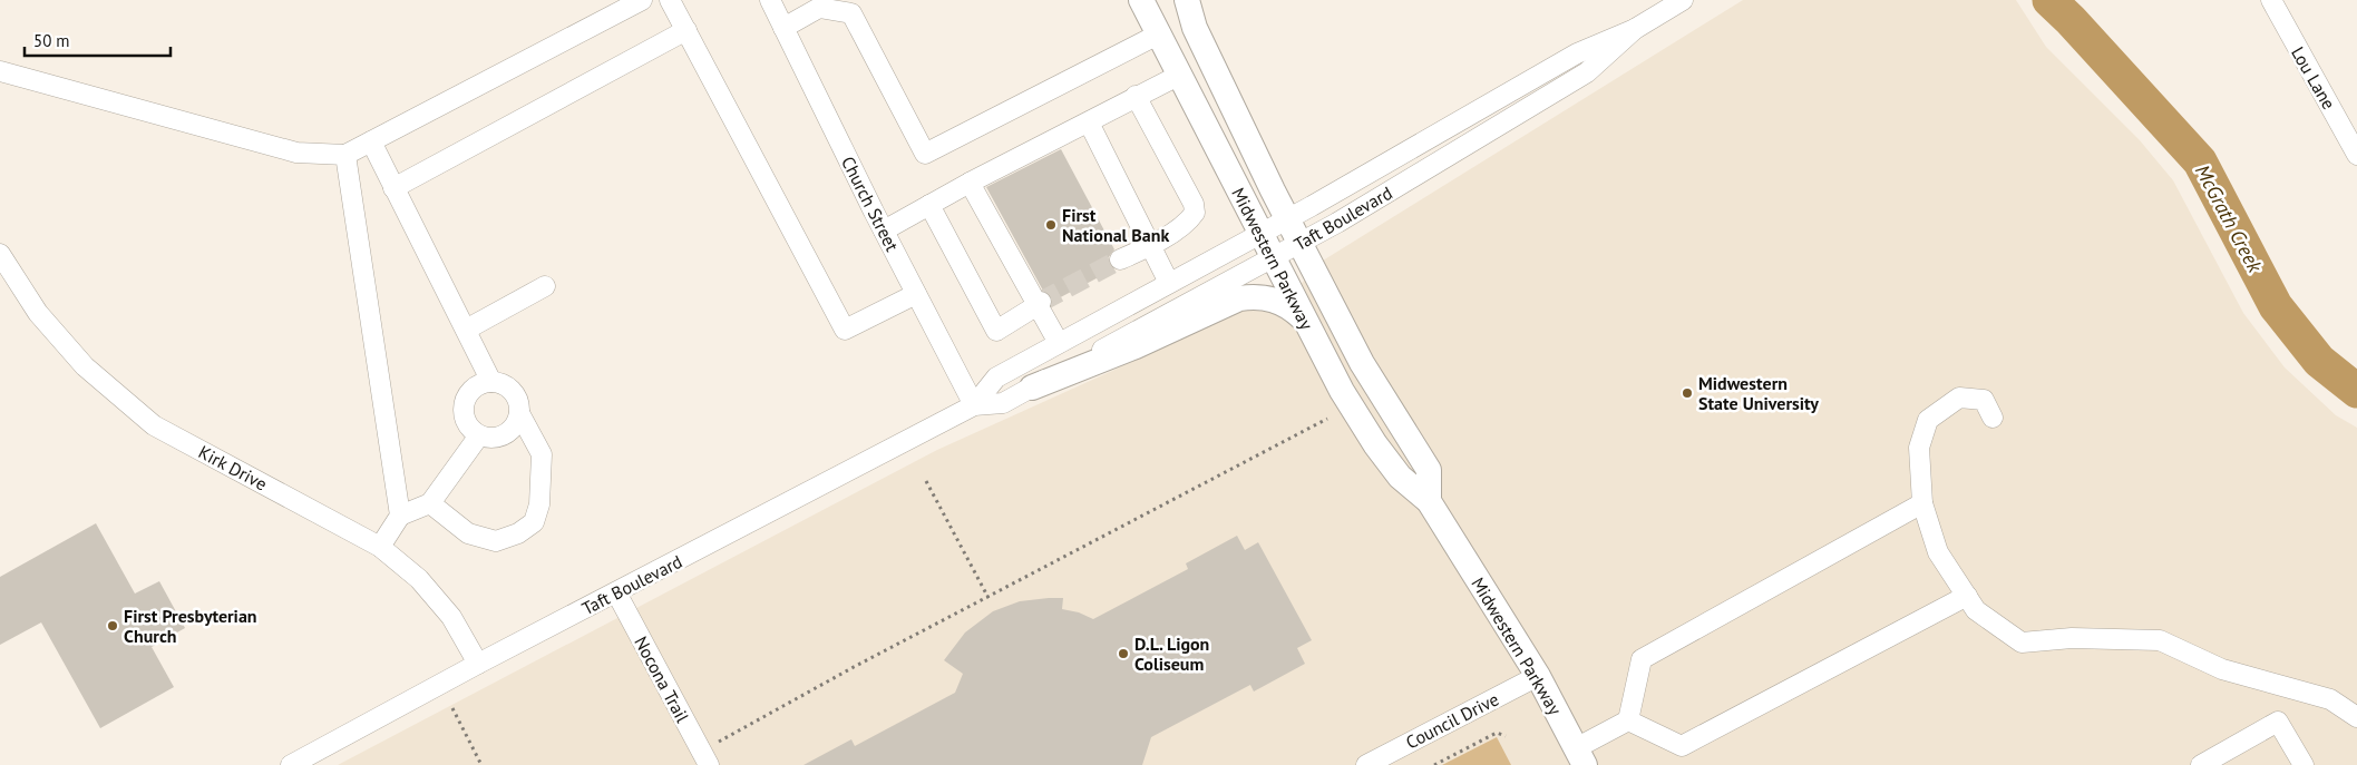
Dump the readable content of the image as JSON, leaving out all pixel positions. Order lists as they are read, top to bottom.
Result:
{
  "streets": {
    "main road": ["Midwestern Parkway"],
    "street": [
      "Lou Lane",
      "Church Street",
      "Taft Boulevard",
      "Kirk Drive",
      "Nocona Trail",
      "Council Drive"
    ]
  },
  "crossings": [
    ["Church Street", "Taft Boulevard"],
    ["Taft Boulevard", "Midwestern Parkway"],
    ["Taft Boulevard", "Kirk Drive"],
    ["Taft Boulevard", "Nocona Trail"],
    ["Midwestern Parkway", "Council Drive"]
  ],
  "water": ["McGrath Creek"],
  "places": [
    "First National Bank",
    "Midwestern State University",
    "First Presbyterian Church",
    "D.L. Ligon Coliseum"
  ],
  "scale_bar": "50 m"
}
